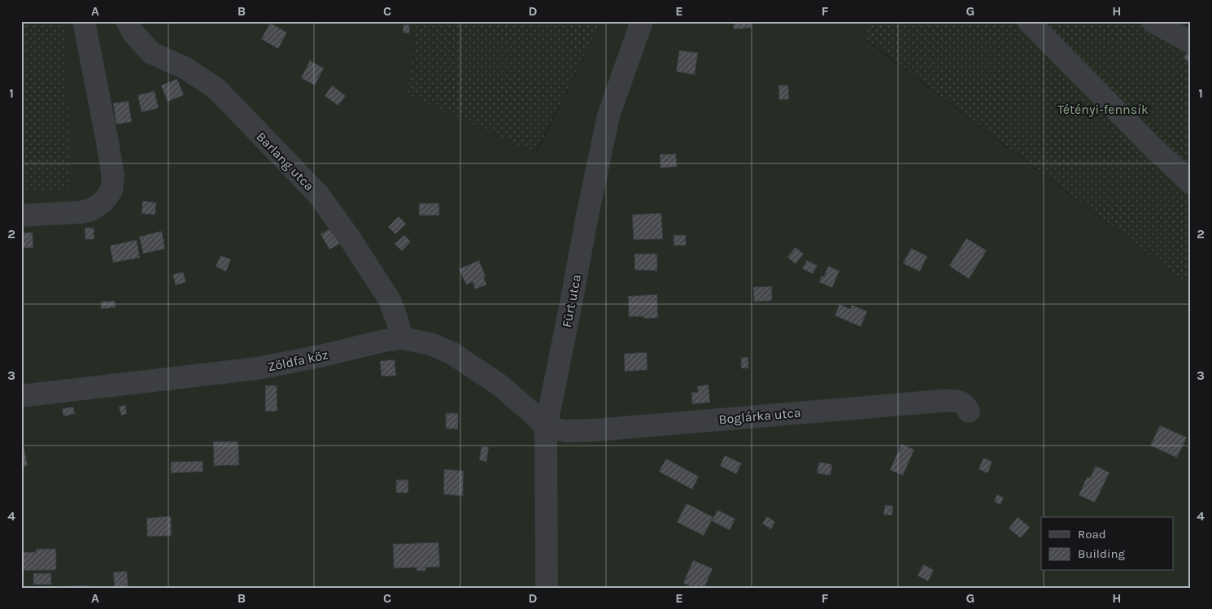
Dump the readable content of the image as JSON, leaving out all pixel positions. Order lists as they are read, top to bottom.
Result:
{
  "streets": {
    "street": [
      "Barlang utca",
      "Fürt utca",
      "Zöldfa köz",
      "Boglárka utca"
    ]
  },
  "crossings": [
    ["Barlang utca", "Zöldfa köz"],
    ["Fürt utca", "Zöldfa köz"],
    ["Fürt utca", "Boglárka utca"],
    ["Zöldfa köz", "Boglárka utca"]
  ],
  "parks": ["Tétényi-fennsík"],
  "legend": ["Road", "Building"],
  "grid": {
    "columns": [
      "A",
      "B",
      "C",
      "D",
      "E",
      "F",
      "G",
      "H"
    ],
    "rows": [
      "1",
      "2",
      "3",
      "4"
    ]
  }
}
